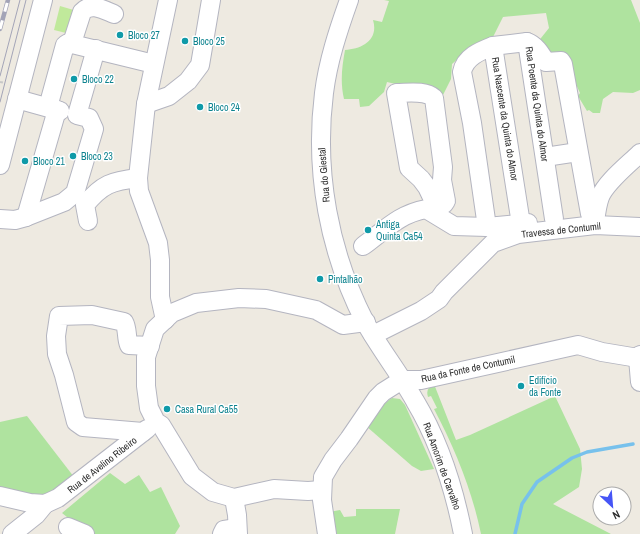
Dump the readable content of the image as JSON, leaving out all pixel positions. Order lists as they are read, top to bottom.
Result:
{
  "streets": {
    "street": [
      "Rua Poente da Quinta do Almor",
      "Rua Nascente da Quinta do Almor",
      "Rua do Giestal",
      "Travessa de Contumil",
      "Rua da Fonte de Contumil",
      "Rua de Avelino Ribeiro",
      "Rua Amorim de Carvalho"
    ]
  },
  "crossings": [
    ["Rua Poente da Quinta do Almor", "Travessa de Contumil"],
    ["Rua do Giestal", "Travessa de Contumil"],
    ["Rua da Fonte de Contumil", "Rua Amorim de Carvalho"]
  ],
  "places": [
    "Bloco 27",
    "Bloco 25",
    "Bloco 22",
    "Bloco 24",
    "Bloco 23",
    "Bloco 21",
    "Antiga Quinta Ca54",
    "Pintalhão",
    "Edifício da Fonte",
    "Casa Rural Ca55"
  ],
  "north": "bottom right"
}
